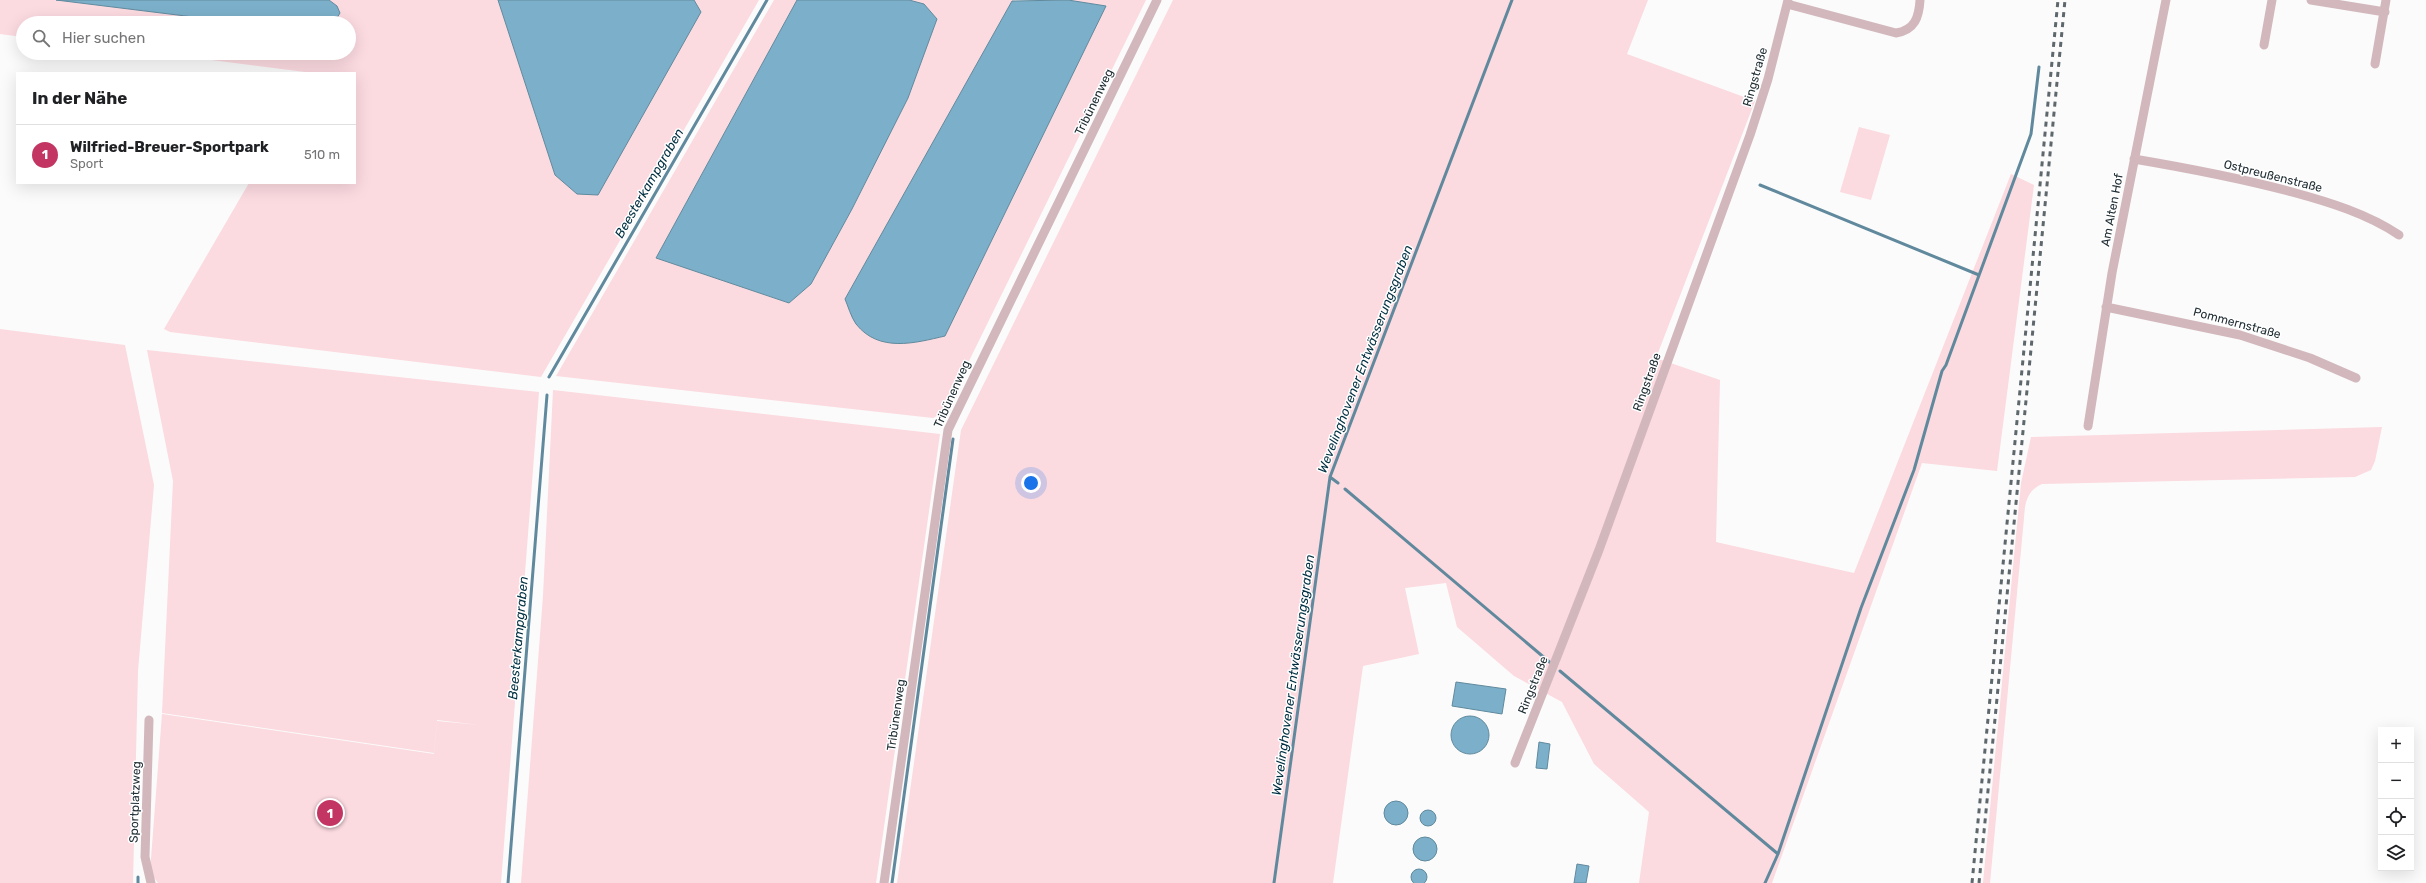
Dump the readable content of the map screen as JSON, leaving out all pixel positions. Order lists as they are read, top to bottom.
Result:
{
  "streets": {
    "street": [
      "Ringstraße",
      "Tribünenweg",
      "Ostpreußenstraße",
      "Am Alten Hof",
      "Pommernstraße",
      "Sportplatzweg"
    ]
  },
  "crossings": [
    ["Ostpreußenstraße", "Am Alten Hof"],
    ["Am Alten Hof", "Pommernstraße"]
  ],
  "water": ["Beesterkampgraben", "Wevelinghovener Entwässerungsgraben"],
  "page": {
    "search": "Hier suchen",
    "heading": "In der Nähe",
    "list": [
      {
        "mark": "1",
        "name": "Wilfried-Breuer-Sportpark",
        "note": "Sport",
        "value": "510 m"
      }
    ],
    "map_buttons": ["+", "−"],
    "pins": "1"
  }
}
